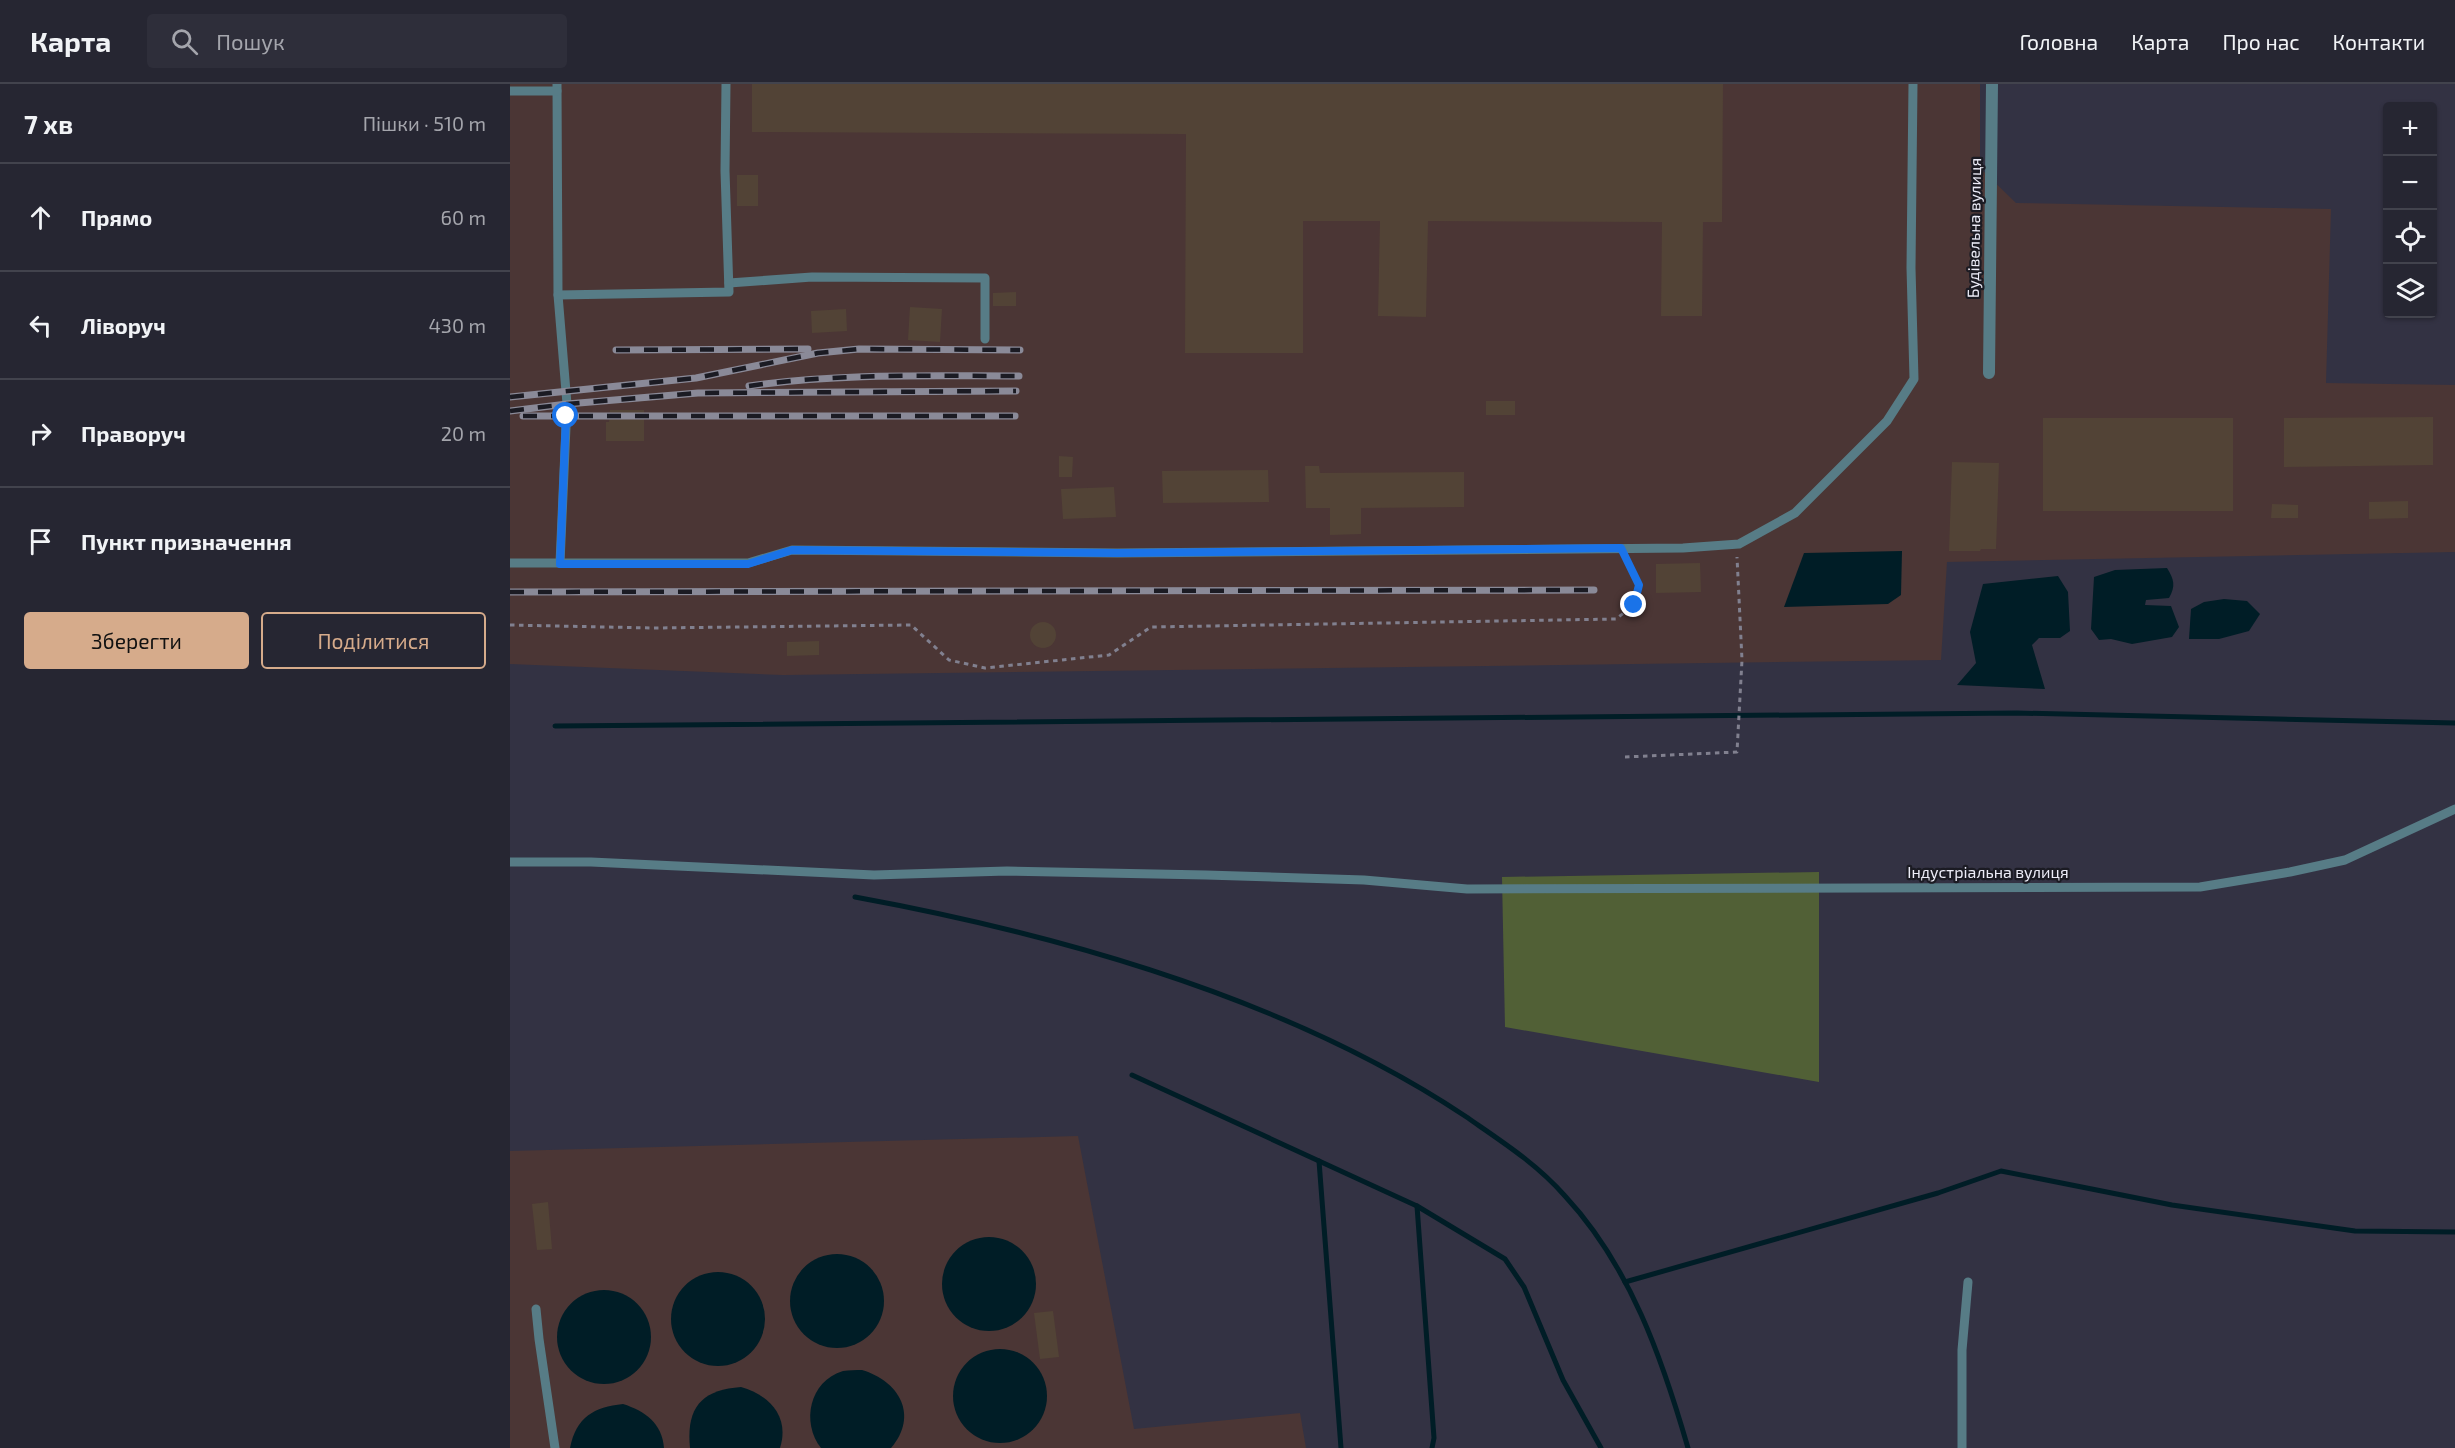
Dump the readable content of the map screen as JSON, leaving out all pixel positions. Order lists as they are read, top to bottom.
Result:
{
  "streets": {
    "street": ["Будівельна вулиця"],
    "lane": ["Індустріальна вулиця"]
  },
  "page": {
    "header": "Карта",
    "search": "Пошук",
    "nav": [
      "Головна",
      "Карта",
      "Про нас",
      "Контакти"
    ],
    "heading": ["7 хв", "Пішки · 510 m"],
    "map_buttons": ["+", "−"],
    "list": [
      ["Прямо", "60 m"],
      ["Ліворуч", "430 m"],
      ["Праворуч", "20 m"],
      "Пункт призначення"
    ],
    "buttons": ["Зберегти", "Поділитися"]
  }
}
